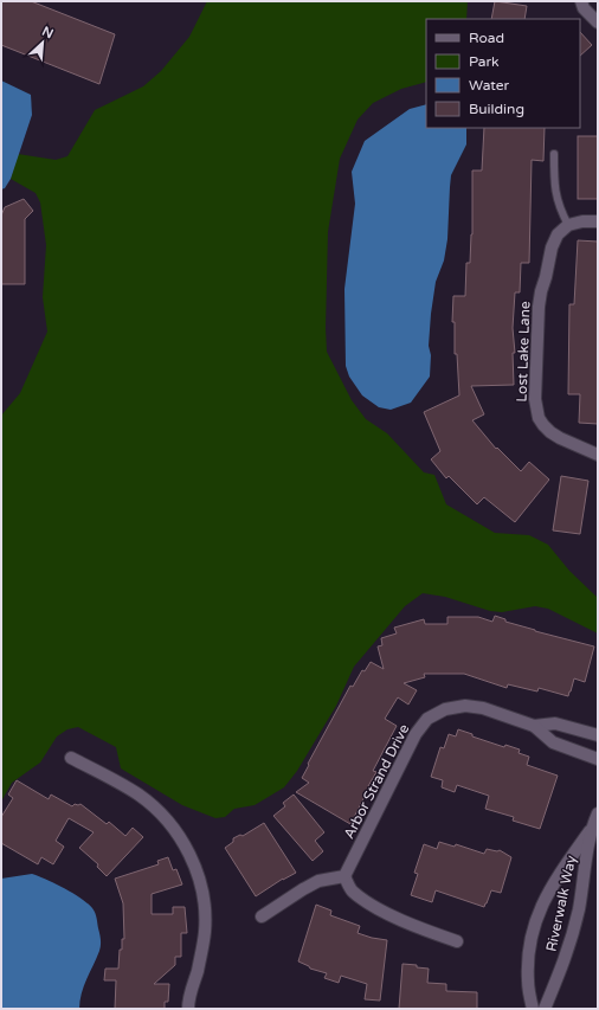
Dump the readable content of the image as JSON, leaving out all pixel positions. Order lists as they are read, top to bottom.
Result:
{
  "streets": {
    "street": ["Lost Lake Lane", "Arbor Strand Drive", "Riverwalk Way"]
  },
  "legend": [
    "Road",
    "Park",
    "Water",
    "Building"
  ],
  "north": "top right"
}
